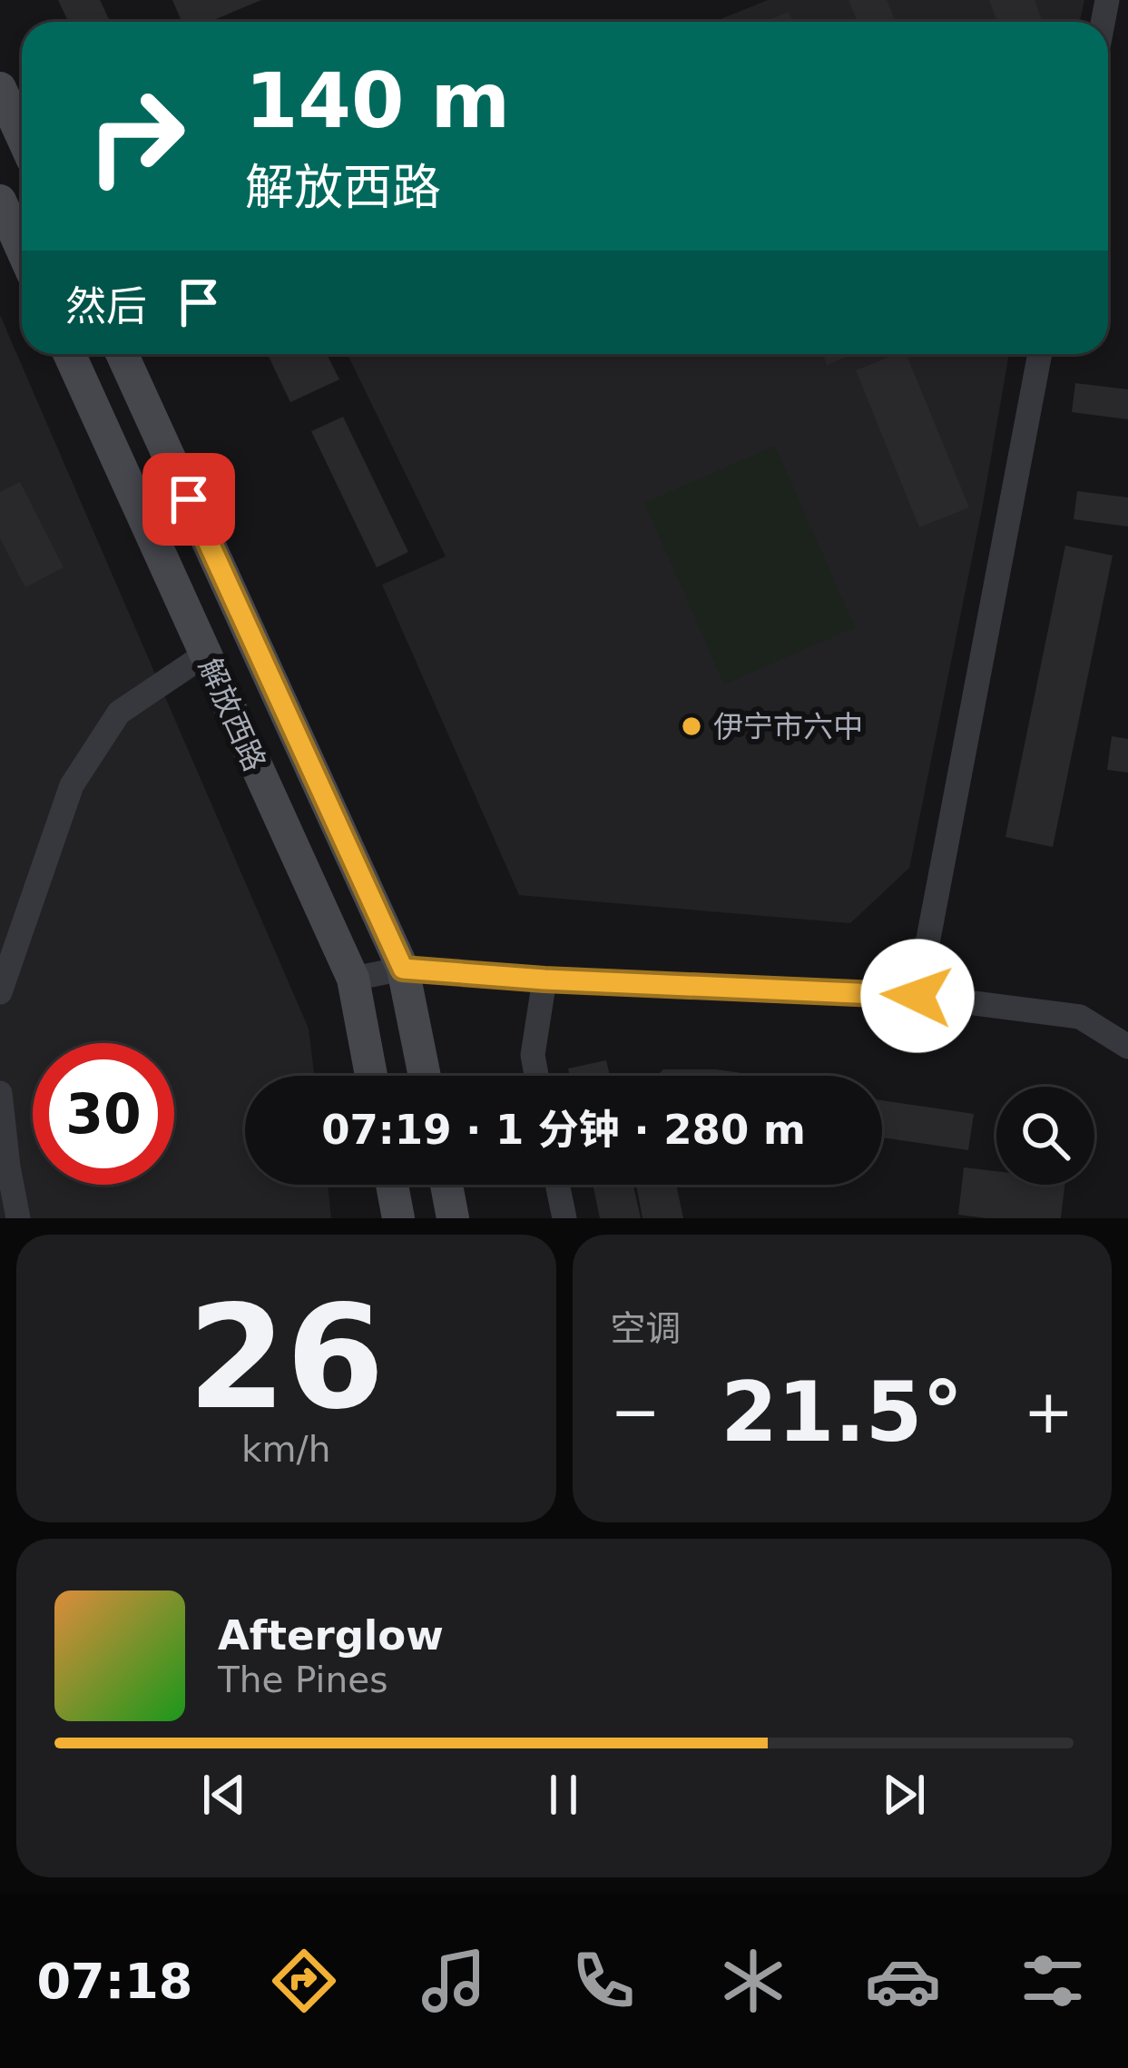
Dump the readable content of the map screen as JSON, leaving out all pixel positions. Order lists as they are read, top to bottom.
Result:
{
  "streets": {
    "main road": ["解放西路"]
  },
  "places": ["伊宁市六中"],
  "page": {
    "turn": ["140 m", "解放西路"],
    "then": "然后",
    "limit": "30",
    "trip": "07:19 · 1 分钟 · 280 m",
    "tile": [
      ["26", "km/h"],
      "空调"
    ],
    "heat": ["−", "21.5°", "+"],
    "song": ["Afterglow", "The Pines"],
    "tabs": "07:18"
  }
}
